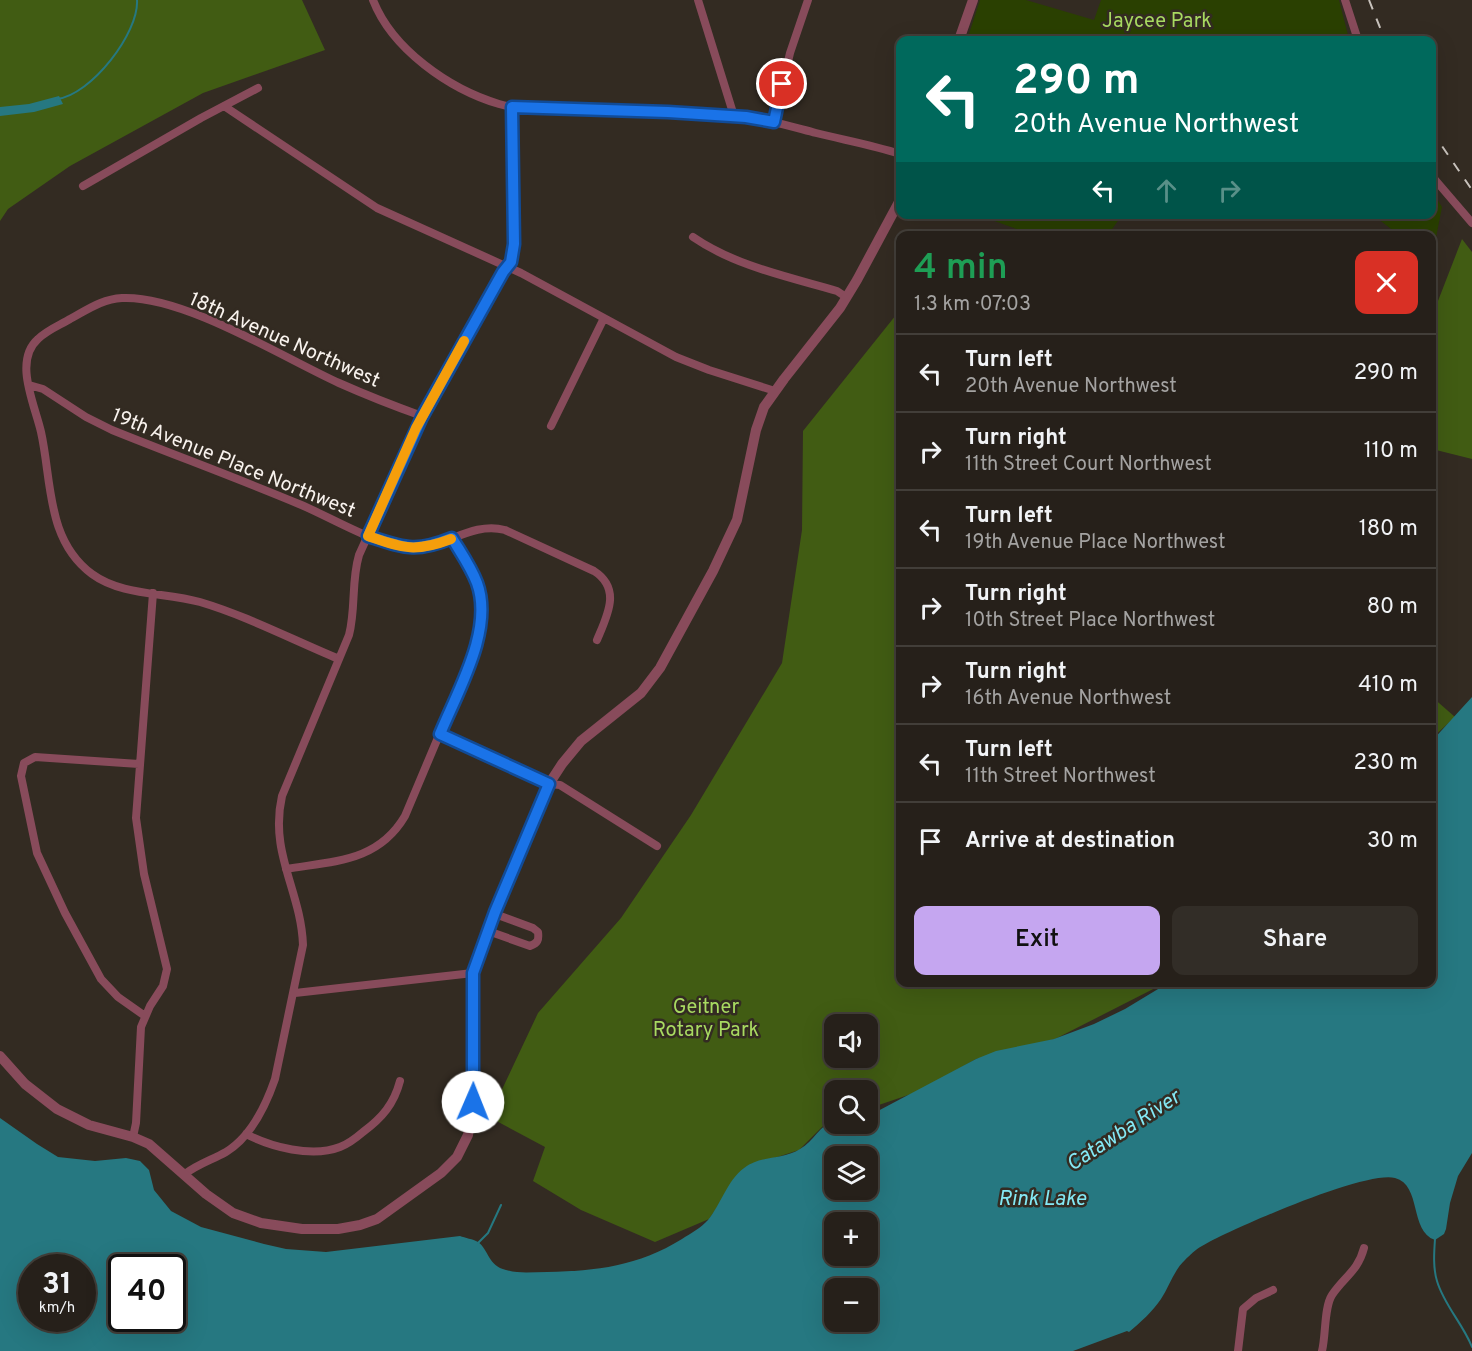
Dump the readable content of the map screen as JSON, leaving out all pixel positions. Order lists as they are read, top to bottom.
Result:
{
  "streets": {
    "street": ["18th Avenue Northwest", "19th Avenue Place Northwest"]
  },
  "crossings": [
    ["18th Avenue Northwest", "19th Avenue Place Northwest"]
  ],
  "water": ["Catawba River", "Rink Lake"],
  "parks": ["Jaycee Park", "Geitner Rotary Park"],
  "page": {
    "turn": ["290 m", "20th Avenue Northwest"],
    "heading": ["4 min", "1.3 km · 07:03"],
    "list": [
      {
        "name": "Turn left",
        "note": "20th Avenue Northwest",
        "value": "290 m"
      },
      {
        "name": "Turn right",
        "note": "11th Street Court Northwest",
        "value": "110 m"
      },
      {
        "name": "Turn left",
        "note": "19th Avenue Place Northwest",
        "value": "180 m"
      },
      {
        "name": "Turn right",
        "note": "10th Street Place Northwest",
        "value": "80 m"
      },
      {
        "name": "Turn right",
        "note": "16th Avenue Northwest",
        "value": "410 m"
      },
      {
        "name": "Turn left",
        "note": "11th Street Northwest",
        "value": "230 m"
      },
      {
        "name": "Arrive at destination",
        "value": "30 m"
      }
    ],
    "buttons": ["Exit", "Share"],
    "map_buttons": ["+", "−"],
    "speed": "31 km/h",
    "limit": "40"
  }
}
